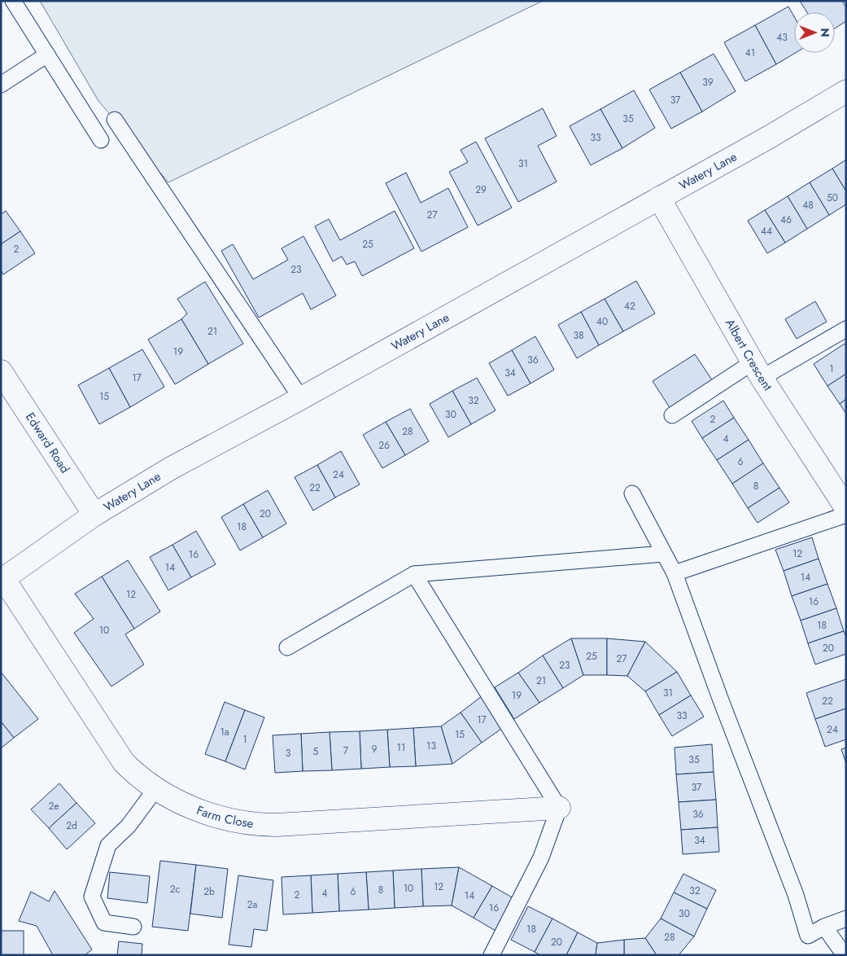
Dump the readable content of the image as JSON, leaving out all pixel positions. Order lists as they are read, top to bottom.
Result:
{
  "streets": {
    "street": [
      "Watery Lane",
      "Albert Crescent",
      "Edward Road",
      "Farm Close"
    ]
  },
  "crossings": [
    ["Watery Lane", "Albert Crescent"],
    ["Watery Lane", "Edward Road"],
    ["Watery Lane", "Farm Close"]
  ],
  "house_numbers": [
    "43",
    "41",
    "39",
    "37",
    "35",
    "33",
    "31",
    "29",
    "50",
    "48",
    "27",
    "46",
    "44",
    "25",
    "2",
    "23",
    "42",
    "40",
    "21",
    "38",
    "19",
    "36",
    "1",
    "34",
    "17",
    "15",
    "32",
    "30",
    "2",
    "28",
    "4",
    "26",
    "6",
    "24",
    "8",
    "22",
    "20",
    "18",
    "12",
    "16",
    "14",
    "14",
    "12",
    "16",
    "18",
    "10",
    "20",
    "25",
    "27",
    "23",
    "21",
    "31",
    "19",
    "22",
    "33",
    "17",
    "24",
    "1a",
    "15",
    "1",
    "13",
    "11",
    "9",
    "7",
    "5",
    "3",
    "35",
    "37",
    "2e",
    "36",
    "2d",
    "34",
    "12",
    "10",
    "2c",
    "8",
    "32",
    "2b",
    "6",
    "4",
    "2",
    "14",
    "2a",
    "16",
    "30",
    "18",
    "28",
    "20"
  ],
  "north": "right"
}
